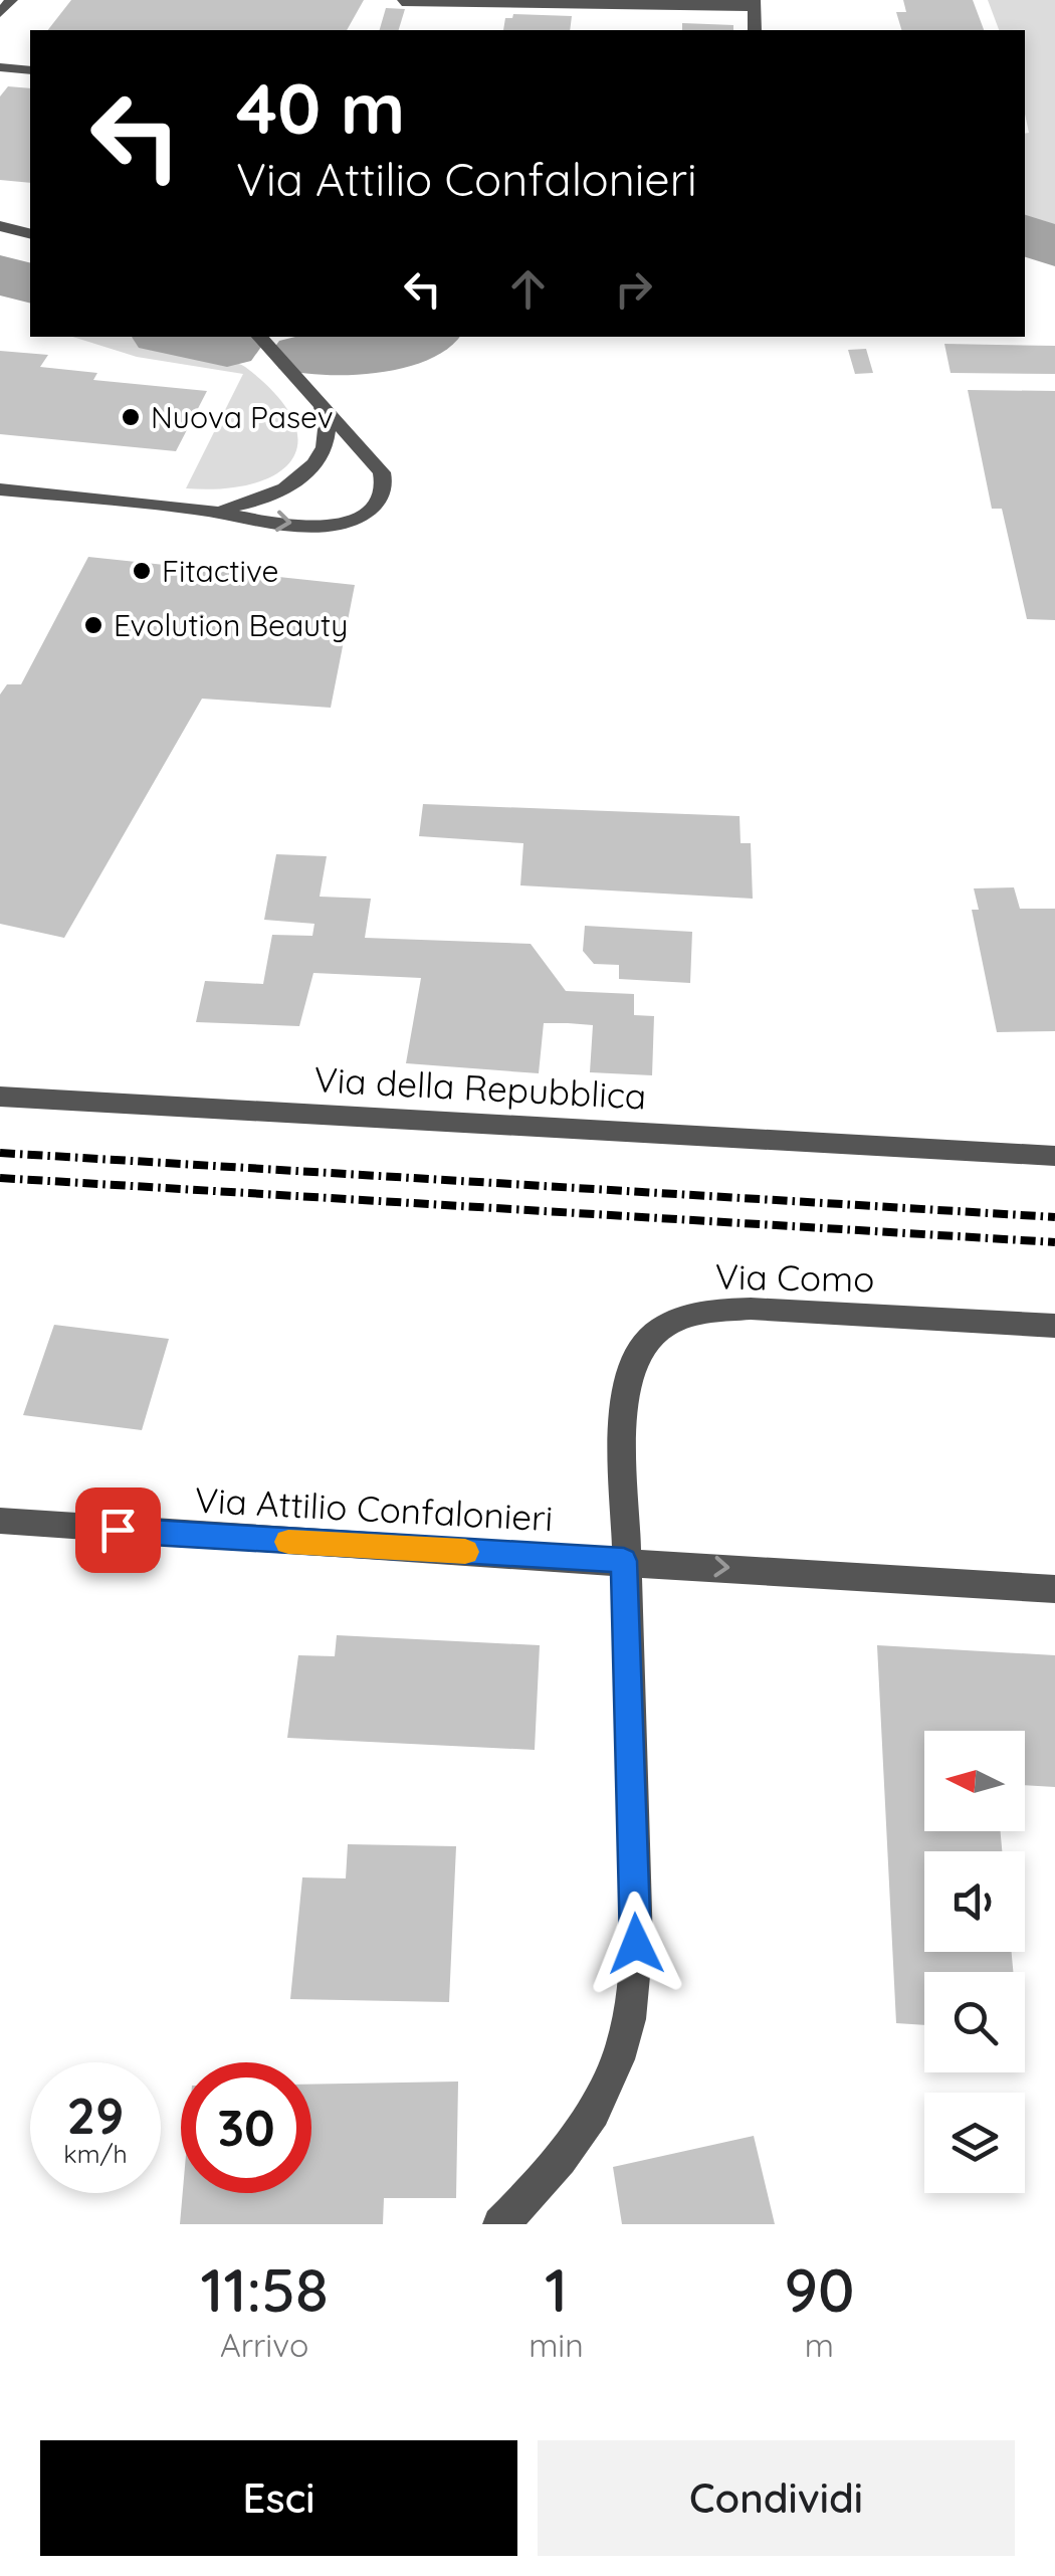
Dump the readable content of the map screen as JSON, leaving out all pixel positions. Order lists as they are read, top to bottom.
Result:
{
  "streets": {
    "street": ["Via della Repubblica", "Via Como", "Via Attilio Confalonieri"]
  },
  "crossings": [
    ["Via Como", "Via Attilio Confalonieri"]
  ],
  "one_way": ["Via Attilio Confalonieri"],
  "places": ["Nuova Pasev", "Fitactive", "Evolution Beauty"],
  "north": "left",
  "page": {
    "turn": ["40 m", "Via Attilio Confalonieri"],
    "speed": "29 km/h",
    "limit": "30",
    "eta": [
      "11:58",
      "Arrivo",
      "1",
      "min",
      "90",
      "m"
    ],
    "buttons": ["Esci", "Condividi"]
  }
}
